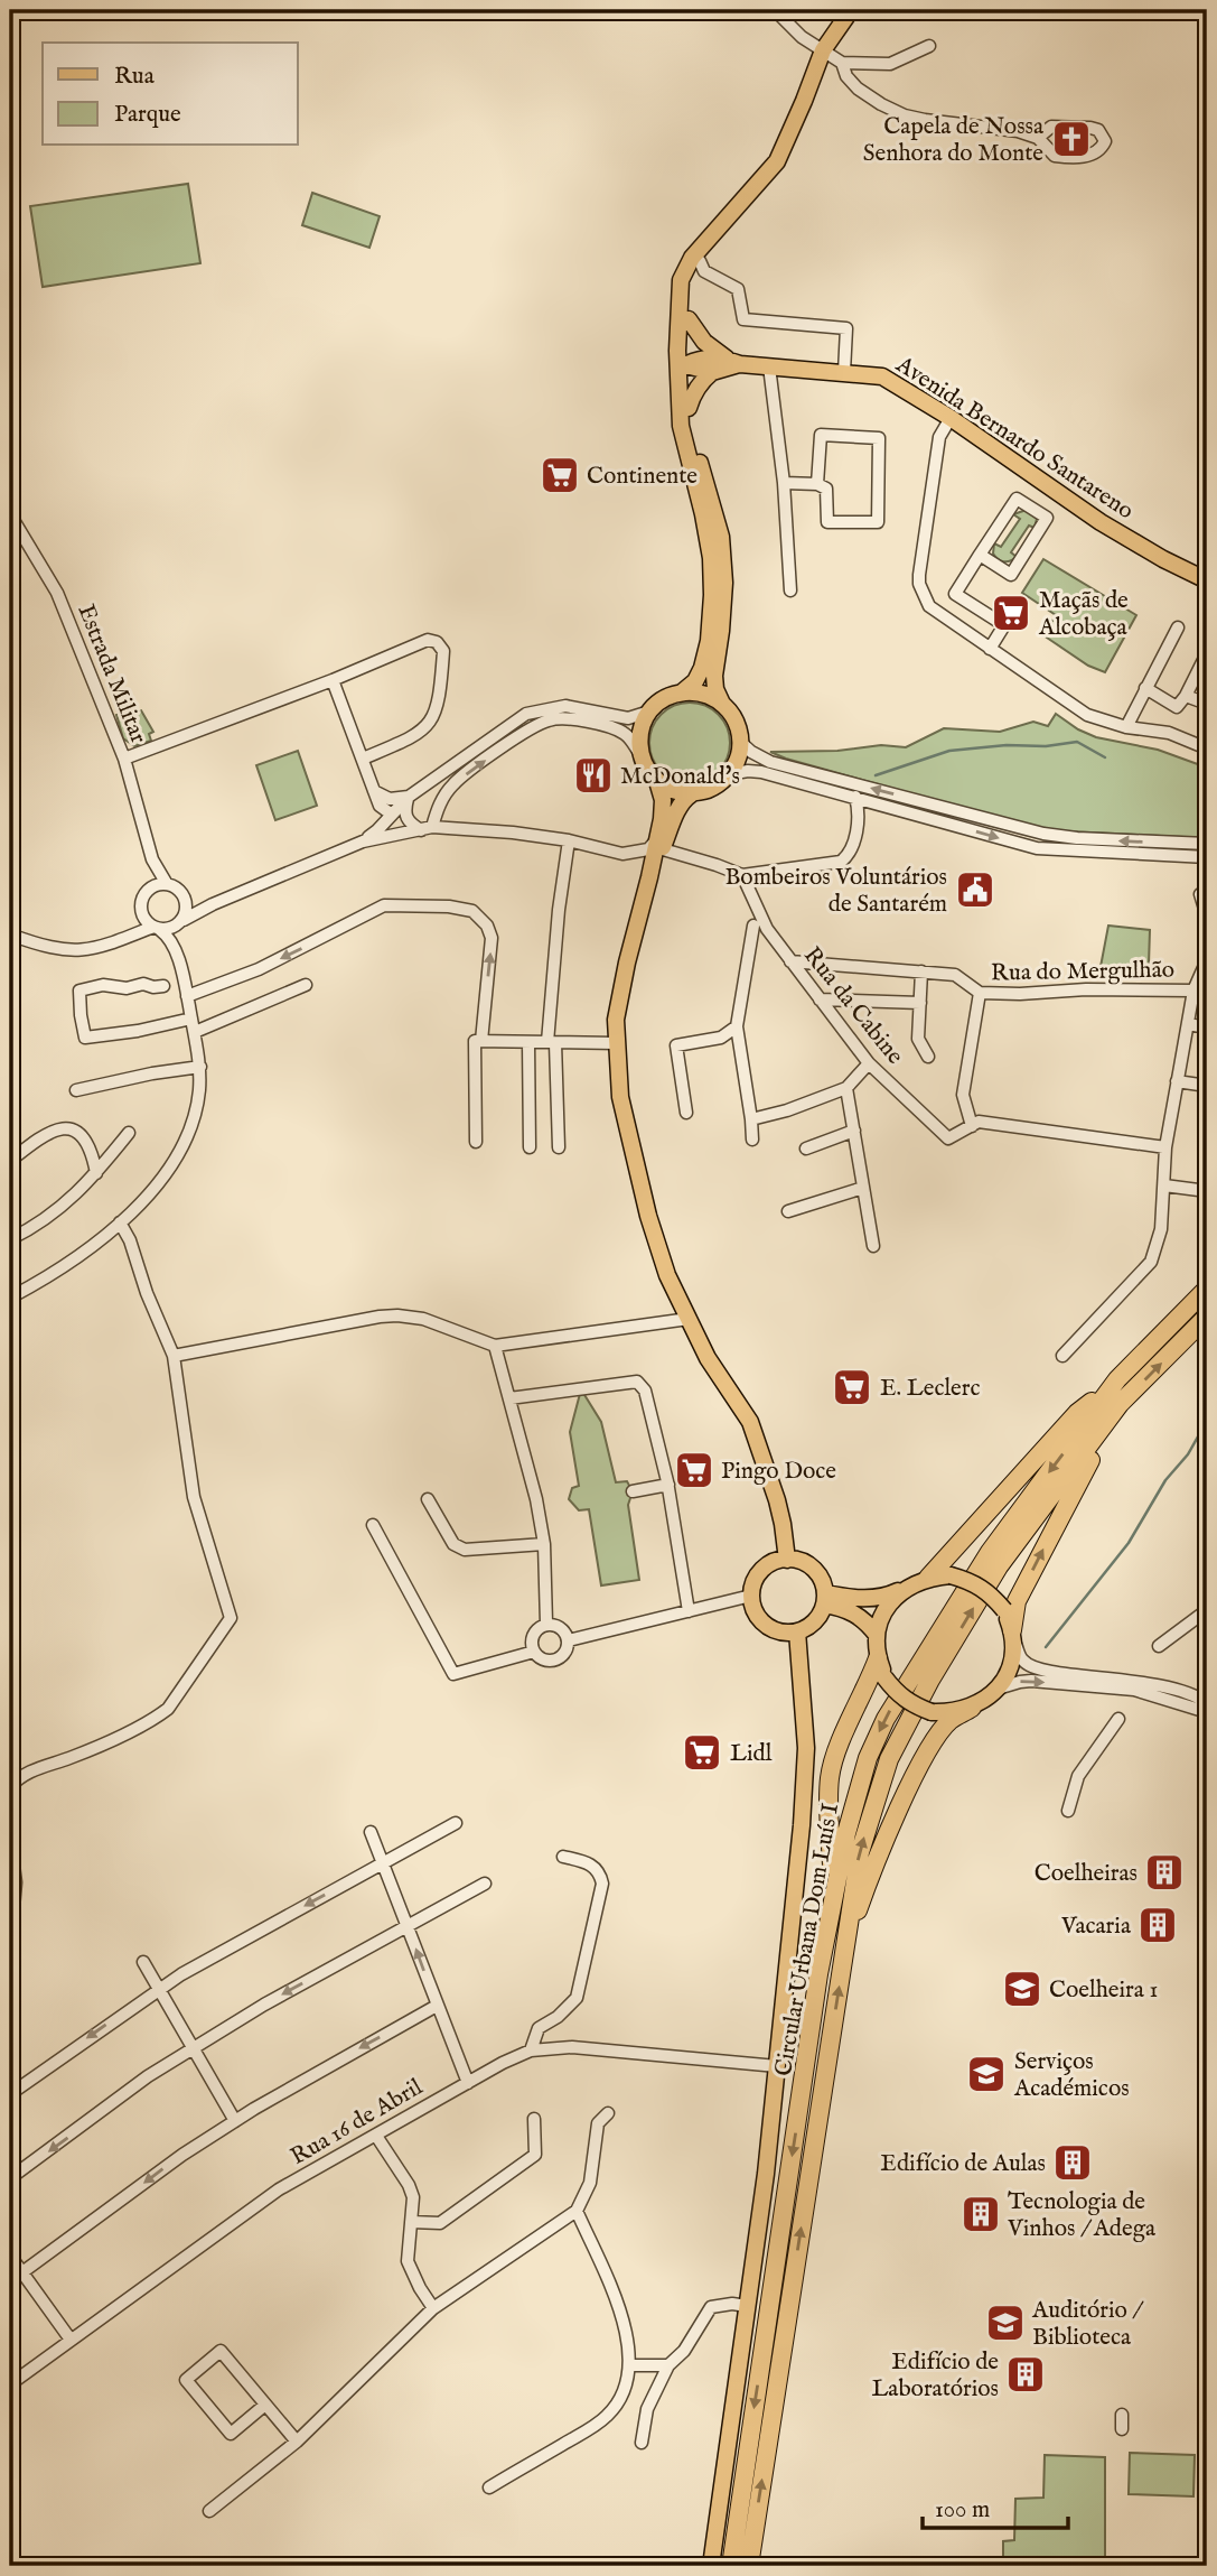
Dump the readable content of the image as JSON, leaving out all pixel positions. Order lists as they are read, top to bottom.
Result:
{
  "streets": {
    "highway": ["Circular Urbana Dom Luís I"],
    "main road": ["Avenida Bernardo Santareno"],
    "street": [
      "Estrada Militar",
      "Rua do Mergulhão",
      "Rua da Cabine",
      "Rua 16 de Abril"
    ]
  },
  "crossings": [
    ["Rua do Mergulhão", "Rua da Cabine"]
  ],
  "places": {
    "church": ["Capela de Nossa Senhora do Monte"],
    "supermarket": [
      "Continente",
      "Maçãs de Alcobaça",
      "E. Leclerc",
      "Pingo Doce",
      "Lidl"
    ],
    "restaurant": ["McDonald's"],
    "public building": ["Bombeiros Voluntários de Santarém"],
    "building": [
      "Coelheiras",
      "Vacaria",
      "Edifício de Aulas",
      "Tecnologia de Vinhos / Adega",
      "Edifício de Laboratórios"
    ],
    "school or university": ["Coelheira 1", "Serviços Académicos", "Auditório / Biblioteca"]
  },
  "legend": ["Rua", "Parque"],
  "scale_bar": "100 m"
}
